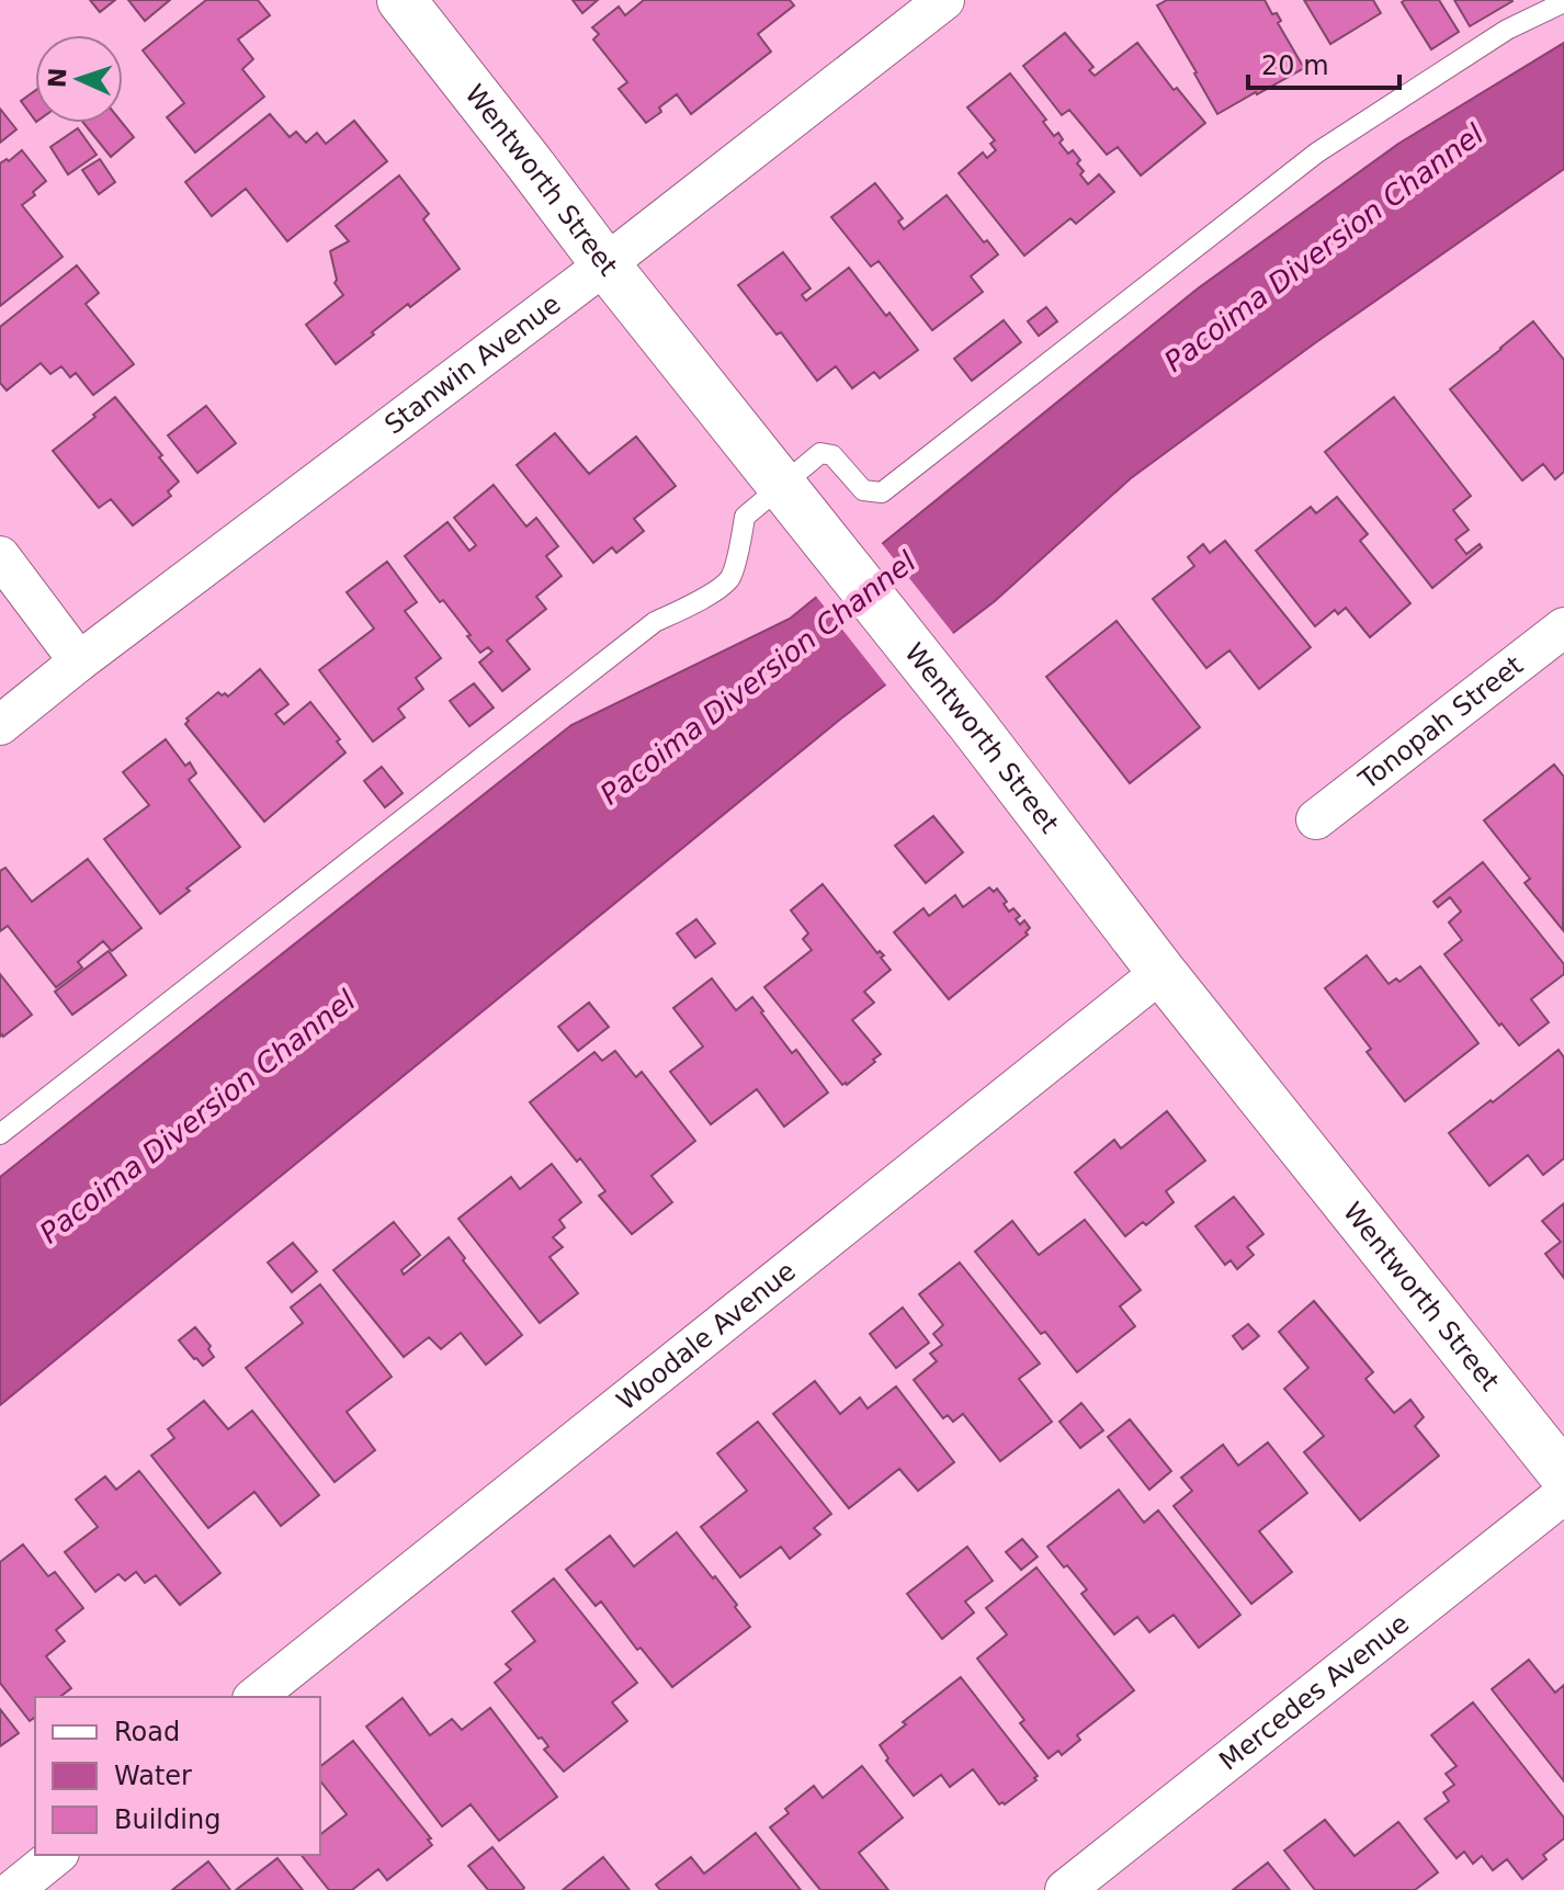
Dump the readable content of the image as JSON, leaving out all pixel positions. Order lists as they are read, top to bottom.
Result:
{
  "streets": {
    "street": [
      "Wentworth Street",
      "Stanwin Avenue",
      "Tonopah Street",
      "Woodale Avenue",
      "Mercedes Avenue"
    ]
  },
  "crossings": [
    ["Wentworth Street", "Stanwin Avenue"],
    ["Wentworth Street", "Woodale Avenue"]
  ],
  "water": ["Pacoima Diversion Channel"],
  "legend": ["Road", "Water", "Building"],
  "scale_bar": "20 m",
  "north": "left"
}
